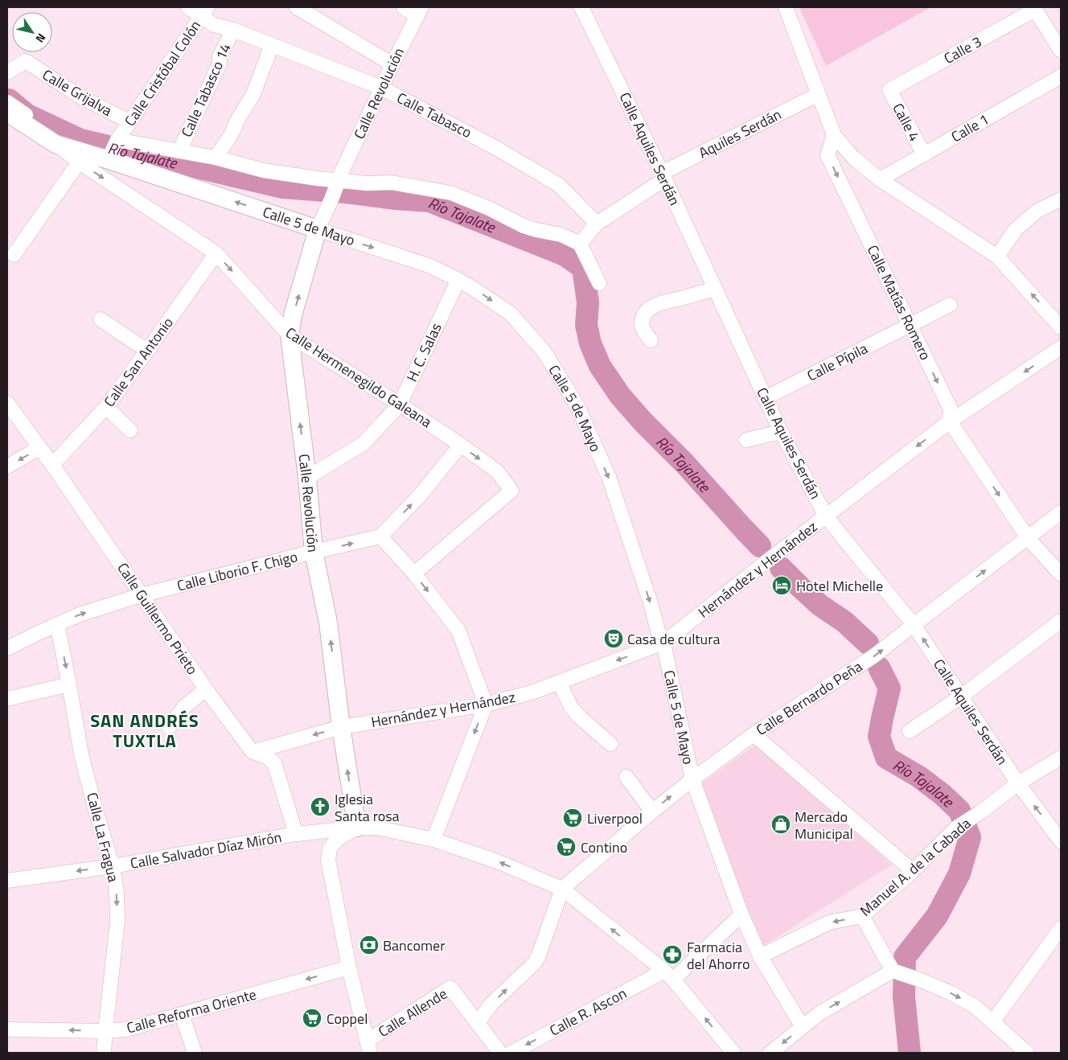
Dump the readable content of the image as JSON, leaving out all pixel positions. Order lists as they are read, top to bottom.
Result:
{
  "streets": {
    "main road": ["Calle Revolución", "Calle 5 de Mayo"],
    "street": [
      "Calle 3",
      "Calle Cristóbal Colón",
      "Calle Tabasco 14",
      "Calle Grijalva",
      "Calle Tabasco",
      "Calle 4",
      "Calle 1",
      "Aquiles Serdán",
      "Calle Aquiles Serdán",
      "Calle Matías Romero",
      "H. C. Salas",
      "Calle San Antonio",
      "Calle Pípila",
      "Calle Hermenegildo Galeana",
      "Hernández y Hernández",
      "Calle Liborio F. Chigo",
      "Calle Guillermo Prieto",
      "Calle Bernardo Peña",
      "Calle La Fragua",
      "Calle Salvador Díaz Mirón",
      "Manuel A. de la Cabada",
      "Calle Reforma Oriente",
      "Calle R. Ascon",
      "Calle Allende"
    ]
  },
  "crossings": [
    ["Calle 3", "Calle 4"],
    ["Calle Cristóbal Colón", "Calle Grijalva"],
    ["Calle Cristóbal Colón", "Calle Tabasco"],
    ["Calle Cristóbal Colón", "Calle 5 de Mayo"],
    ["Calle Tabasco 14", "Calle Tabasco"],
    ["Calle Tabasco 14", "Calle 5 de Mayo"],
    ["Calle Revolución", "Calle Tabasco"],
    ["Calle Revolución", "Calle 5 de Mayo"],
    ["Calle Revolución", "H. C. Salas"],
    ["Calle Revolución", "Calle Hermenegildo Galeana"],
    ["Calle Revolución", "Hernández y Hernández"],
    ["Calle Revolución", "Calle Liborio F. Chigo"],
    ["Calle Revolución", "Calle Salvador Díaz Mirón"],
    ["Calle Tabasco", "Aquiles Serdán"],
    ["Calle 4", "Calle 1"],
    ["Aquiles Serdán", "Calle Aquiles Serdán"],
    ["Aquiles Serdán", "Calle 5 de Mayo"],
    ["Calle Aquiles Serdán", "Calle Pípila"],
    ["Calle Aquiles Serdán", "Hernández y Hernández"],
    ["Calle Aquiles Serdán", "Calle Bernardo Peña"],
    ["Calle Aquiles Serdán", "Manuel A. de la Cabada"],
    ["Calle 5 de Mayo", "H. C. Salas"],
    ["Calle 5 de Mayo", "Calle Hermenegildo Galeana"],
    ["Calle 5 de Mayo", "Hernández y Hernández"],
    ["Calle 5 de Mayo", "Calle Bernardo Peña"],
    ["Calle 5 de Mayo", "Manuel A. de la Cabada"],
    ["Calle 5 de Mayo", "Calle R. Ascon"],
    ["Calle Matías Romero", "Calle Pípila"],
    ["Calle Matías Romero", "Hernández y Hernández"],
    ["Calle Matías Romero", "Calle Bernardo Peña"],
    ["H. C. Salas", "Calle Hermenegildo Galeana"],
    ["Calle San Antonio", "Calle Hermenegildo Galeana"],
    ["Calle San Antonio", "Calle Guillermo Prieto"],
    ["Hernández y Hernández", "Calle Guillermo Prieto"],
    ["Calle Liborio F. Chigo", "Calle Guillermo Prieto"],
    ["Calle Liborio F. Chigo", "Calle La Fragua"],
    ["Calle Guillermo Prieto", "Calle Salvador Díaz Mirón"],
    ["Calle Bernardo Peña", "Calle Salvador Díaz Mirón"],
    ["Calle La Fragua", "Calle Salvador Díaz Mirón"],
    ["Calle La Fragua", "Calle Reforma Oriente"],
    ["Calle Salvador Díaz Mirón", "Calle R. Ascon"]
  ],
  "one_way": [
    "Calle Revolución",
    "Calle Matías Romero",
    "Hernández y Hernández",
    "Calle Liborio F. Chigo",
    "Calle La Fragua",
    "Calle Salvador Díaz Mirón",
    "Calle Reforma Oriente",
    "Calle R. Ascon"
  ],
  "districts": ["SAN ANDRÉS TUXTLA"],
  "water": ["Río Tajalate"],
  "places": {
    "hotel": ["Hotel Michelle"],
    "theatre": ["Casa de cultura"],
    "church": ["Iglesia Santa rosa"],
    "supermarket": ["Liverpool", "Contino", "Coppel"],
    "shop": ["Mercado Municipal"],
    "bank": ["Bancomer"],
    "pharmacy": ["Farmacia del Ahorro"]
  },
  "north": "bottom right"
}
